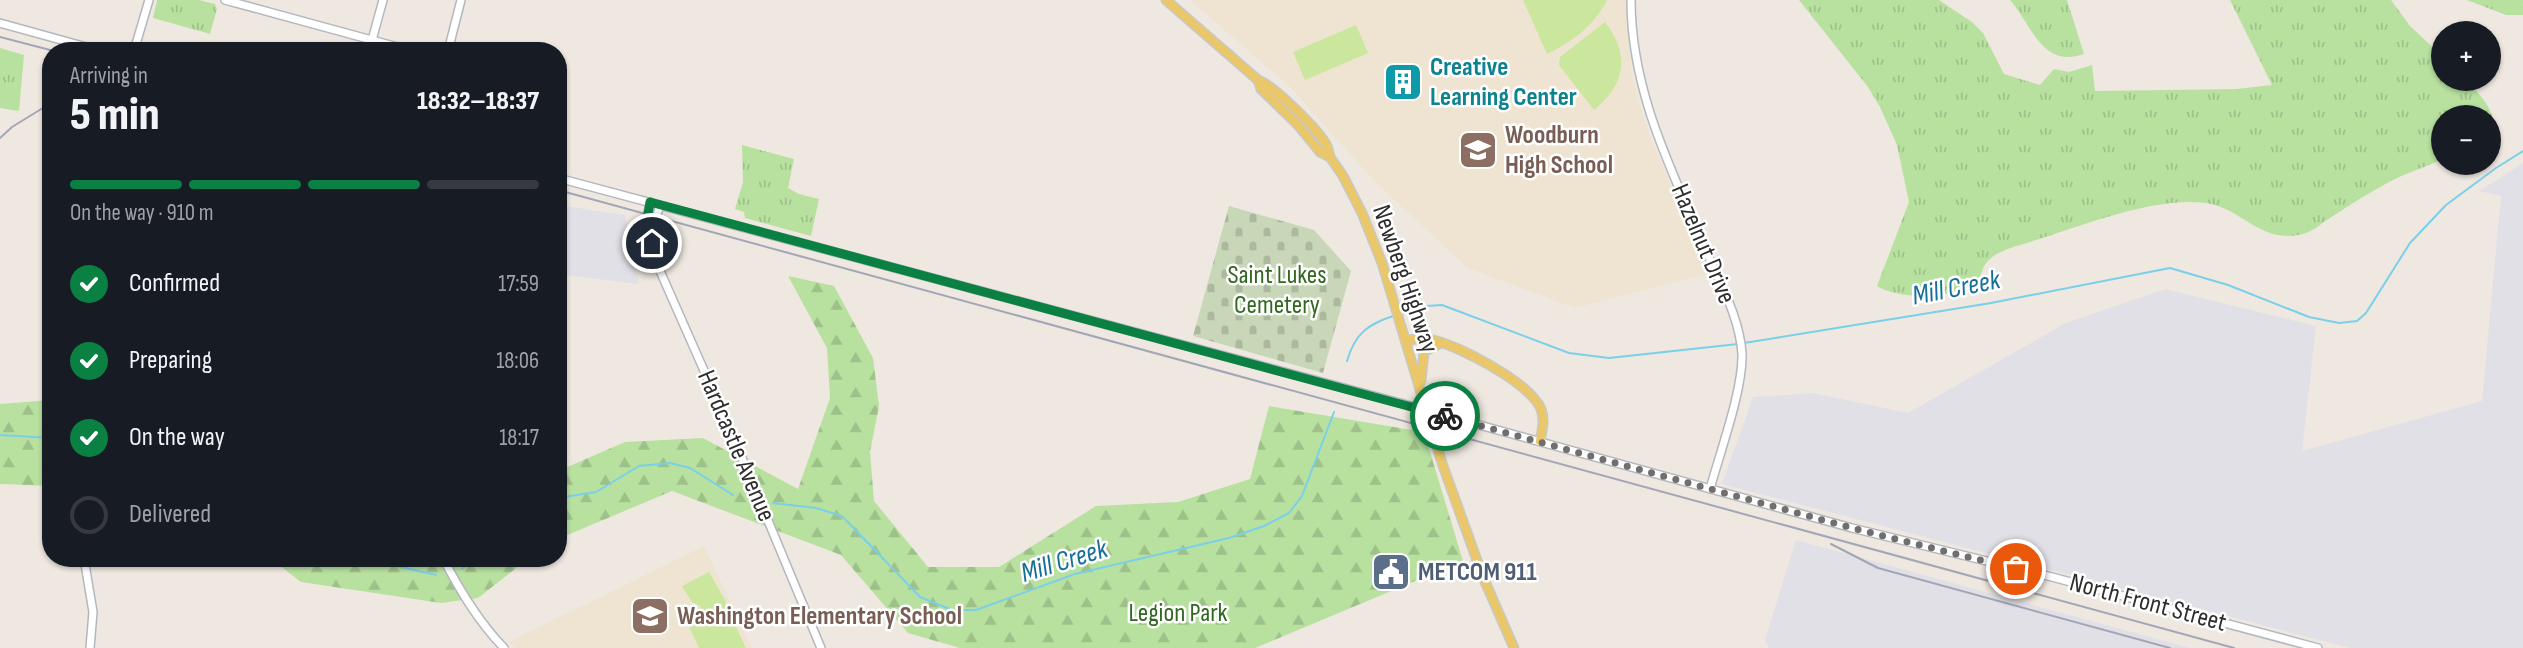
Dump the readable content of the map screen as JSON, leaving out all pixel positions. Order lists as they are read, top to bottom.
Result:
{
  "streets": {
    "main road": [
      "Hazelnut Drive",
      "Newberg Highway",
      "Hardcastle Avenue",
      "North Front Street"
    ]
  },
  "crossings": [
    ["Hazelnut Drive", "North Front Street"],
    ["Hardcastle Avenue", "North Front Street"]
  ],
  "water": ["Mill Creek"],
  "parks": ["Saint Lukes Cemetery", "Legion Park"],
  "places": {
    "building": ["Creative Learning Center"],
    "school or university": ["Woodburn High School", "Washington Elementary School"],
    "public building": ["METCOM 911"]
  },
  "page": {
    "map_buttons": ["+", "−"],
    "heading": ["5 min", "Arriving in", "18:32–18:37"],
    "bar": "On the way · 910 m",
    "list": [
      ["Confirmed", "17:59"],
      ["Preparing", "18:06"],
      ["On the way", "18:17"],
      "Delivered"
    ]
  }
}
